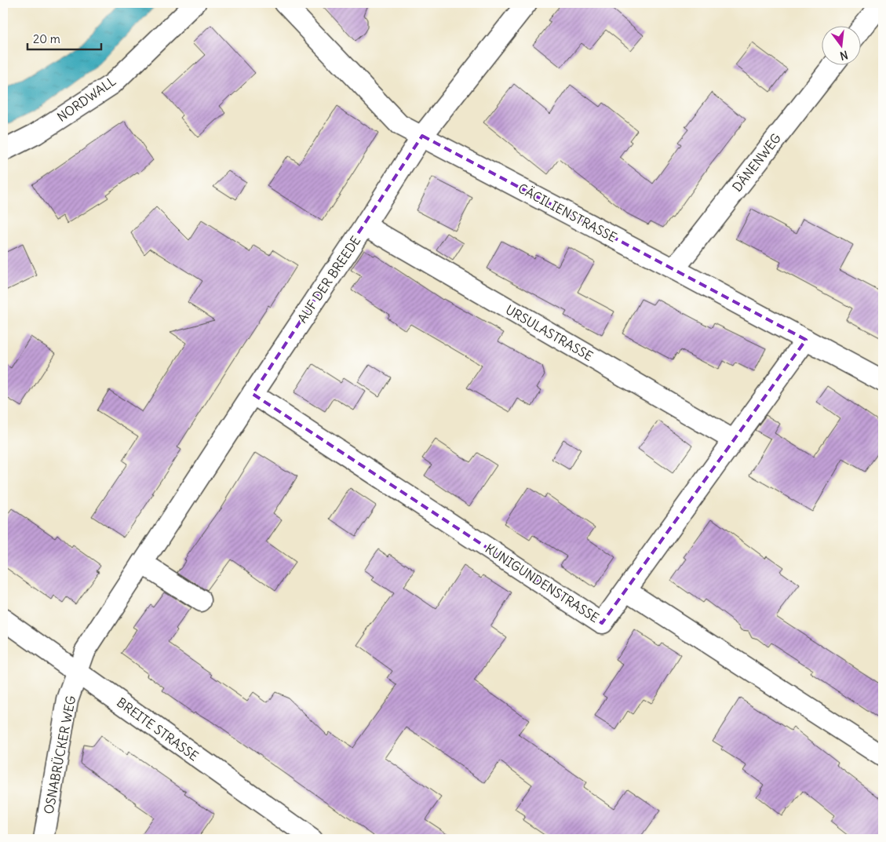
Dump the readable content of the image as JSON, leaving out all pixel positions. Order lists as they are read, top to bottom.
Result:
{
  "streets": {
    "street": [
      "NORDWALL",
      "DÄNENWEG",
      "CÄCILIENSTRASSE",
      "AUF DER BREEDE",
      "URSULASTRASSE",
      "KUNIGUNDENSTRASSE",
      "BREITE STRASSE",
      "OSNABRÜCKER WEG"
    ]
  },
  "crossings": [
    ["DÄNENWEG", "CÄCILIENSTRASSE"],
    ["CÄCILIENSTRASSE", "AUF DER BREEDE"],
    ["AUF DER BREEDE", "URSULASTRASSE"],
    ["AUF DER BREEDE", "KUNIGUNDENSTRASSE"],
    ["AUF DER BREEDE", "BREITE STRASSE"],
    ["AUF DER BREEDE", "OSNABRÜCKER WEG"],
    ["BREITE STRASSE", "OSNABRÜCKER WEG"]
  ],
  "scale_bar": "20 m",
  "north": "bottom"
}
